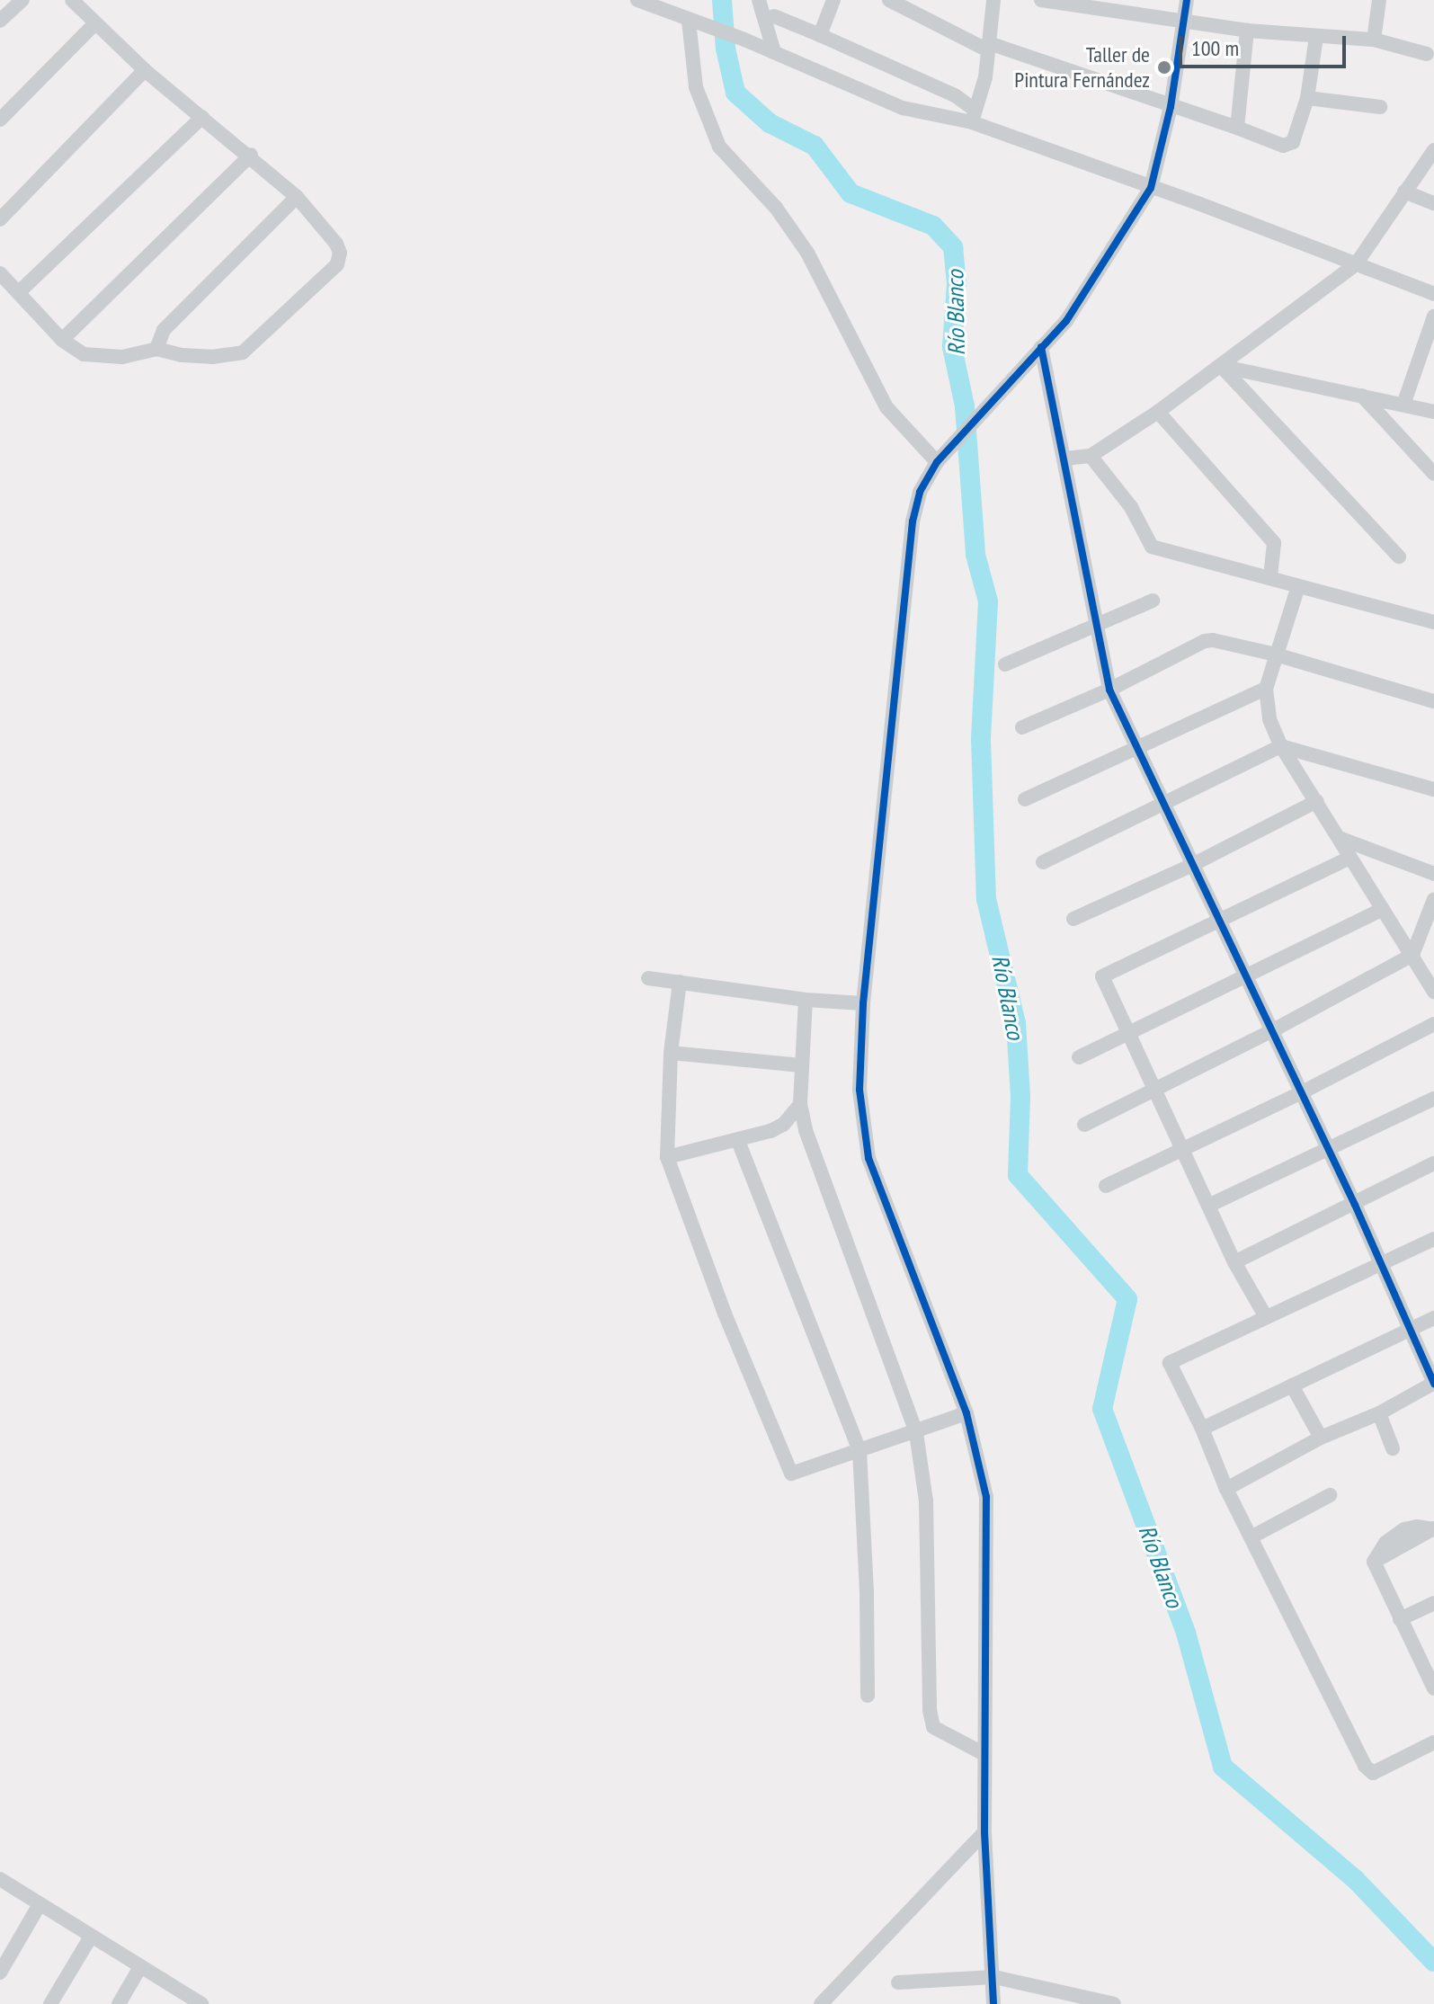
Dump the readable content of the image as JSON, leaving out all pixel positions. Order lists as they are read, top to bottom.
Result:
{
  "water": ["Río Blanco"],
  "places": ["Taller de Pintura Fernández"],
  "scale_bar": "100 m"
}
